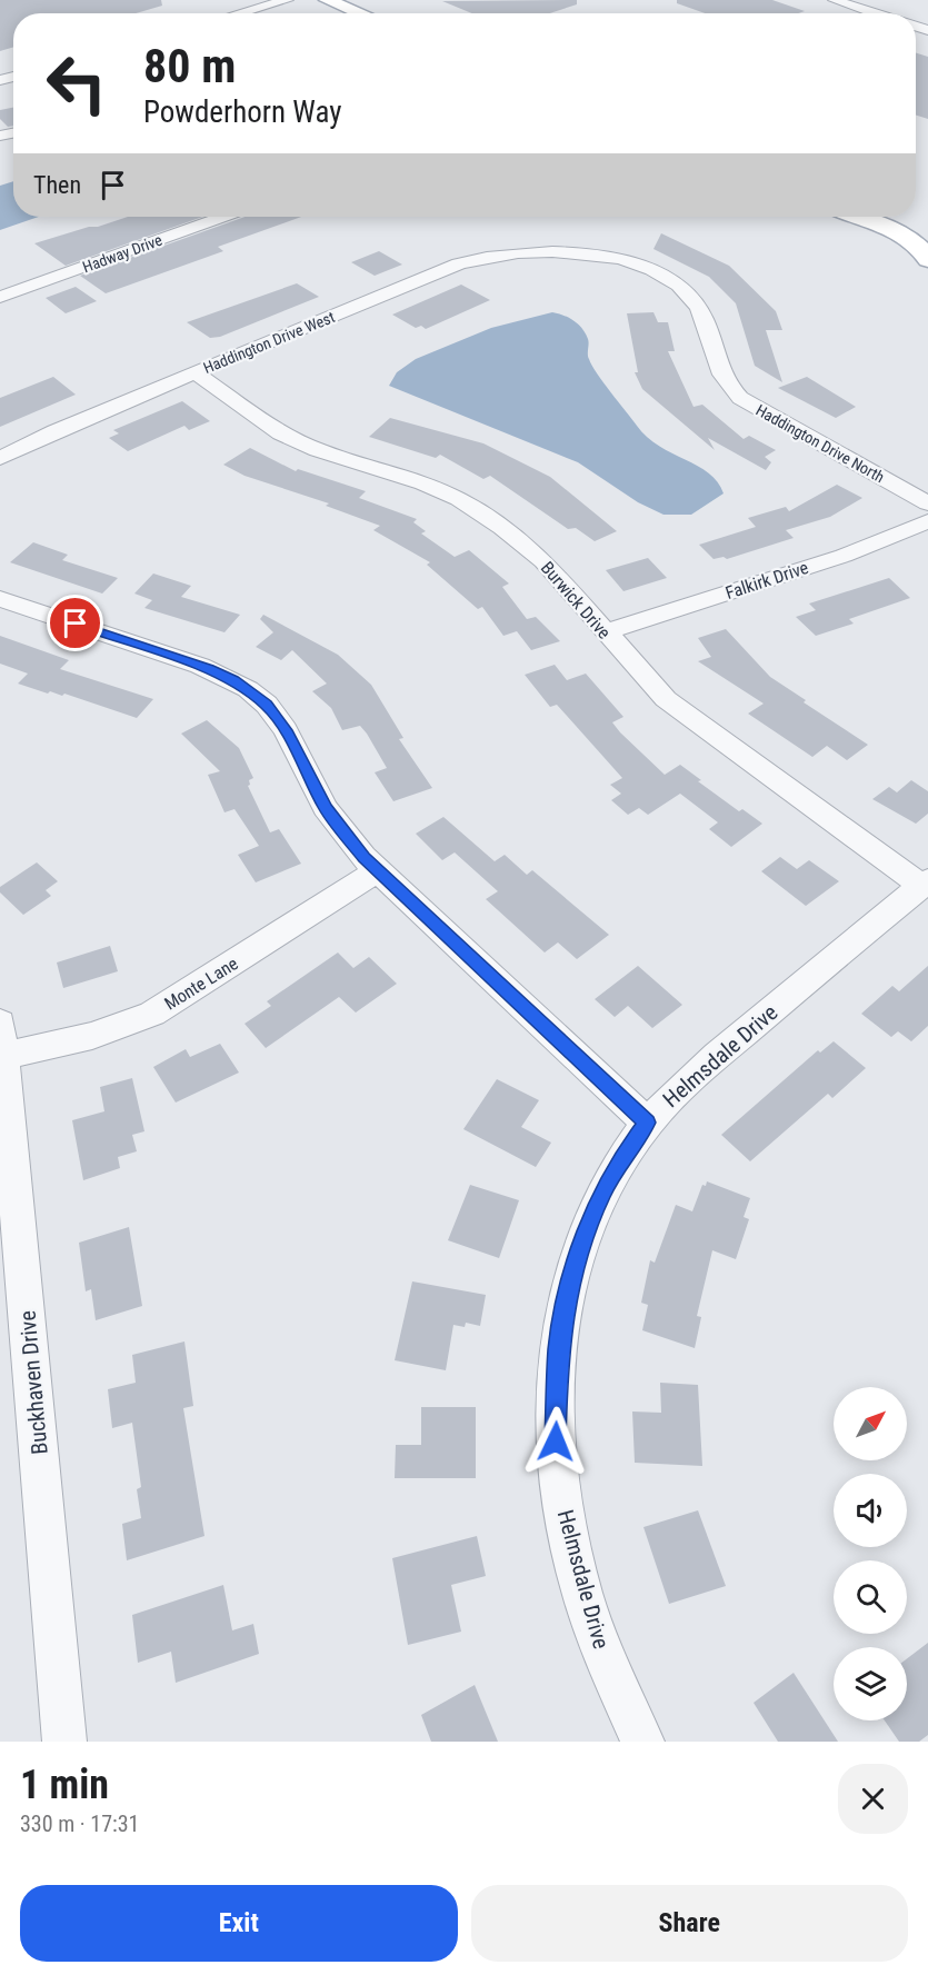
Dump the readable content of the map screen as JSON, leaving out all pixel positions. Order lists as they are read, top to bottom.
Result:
{
  "streets": {
    "street": [
      "Hadway Drive",
      "Haddington Drive West",
      "Haddington Drive North",
      "Falkirk Drive",
      "Burwick Drive",
      "Monte Lane",
      "Helmsdale Drive",
      "Buckhaven Drive"
    ]
  },
  "crossings": [
    ["Haddington Drive West", "Haddington Drive North"],
    ["Haddington Drive West", "Burwick Drive"],
    ["Falkirk Drive", "Burwick Drive"],
    ["Burwick Drive", "Helmsdale Drive"],
    ["Monte Lane", "Buckhaven Drive"]
  ],
  "north": "top right",
  "page": {
    "turn": ["80 m", "Powderhorn Way"],
    "then": "Then",
    "heading": ["1 min", "330 m · 17:31"],
    "buttons": ["Exit", "Share"]
  }
}
